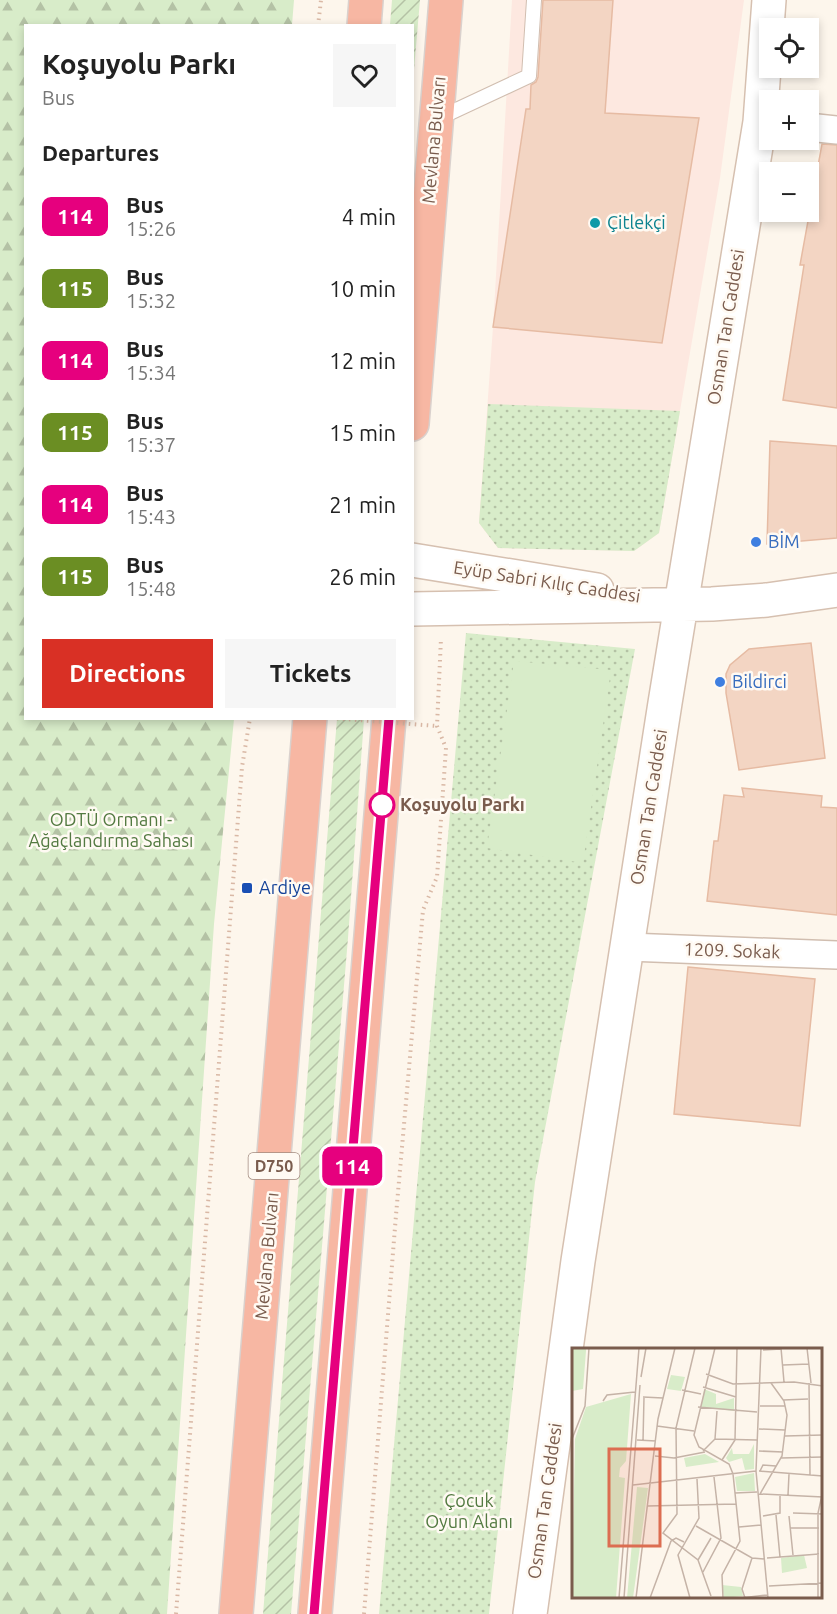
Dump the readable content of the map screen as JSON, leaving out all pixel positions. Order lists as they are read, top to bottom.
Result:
{
  "streets": {
    "highway": ["Mevlana Bulvarı", "D750"],
    "street": ["Osman Tan Caddesi", "Eyüp Sabri Kılıç Caddesi", "1209. Sokak"]
  },
  "crossings": [
    ["Osman Tan Caddesi", "Eyüp Sabri Kılıç Caddesi"],
    ["Osman Tan Caddesi", "1209. Sokak"]
  ],
  "parks": ["ODTÜ Ormanı - Ağaçlandırma Sahası", "Çocuk Oyun Alanı"],
  "places": {
    "other": [
      "Çitlekçi",
      "BİM",
      "Bildirci",
      "Koşuyolu Parkı"
    ],
    "transit": ["Ardiye"]
  },
  "lines": ["bus line 114"],
  "page": {
    "on_map": "114",
    "map_buttons": ["+", "−"],
    "heading": [
      ["Koşuyolu Parkı", "Bus"],
      "Departures"
    ],
    "list": [
      {
        "mark": "114",
        "name": "Bus",
        "note": "15:26",
        "value": "4 min"
      },
      {
        "mark": "115",
        "name": "Bus",
        "note": "15:32",
        "value": "10 min"
      },
      {
        "mark": "114",
        "name": "Bus",
        "note": "15:34",
        "value": "12 min"
      },
      {
        "mark": "115",
        "name": "Bus",
        "note": "15:37",
        "value": "15 min"
      },
      {
        "mark": "114",
        "name": "Bus",
        "note": "15:43",
        "value": "21 min"
      },
      {
        "mark": "115",
        "name": "Bus",
        "note": "15:48",
        "value": "26 min"
      }
    ],
    "buttons": ["Directions", "Tickets"]
  }
}
